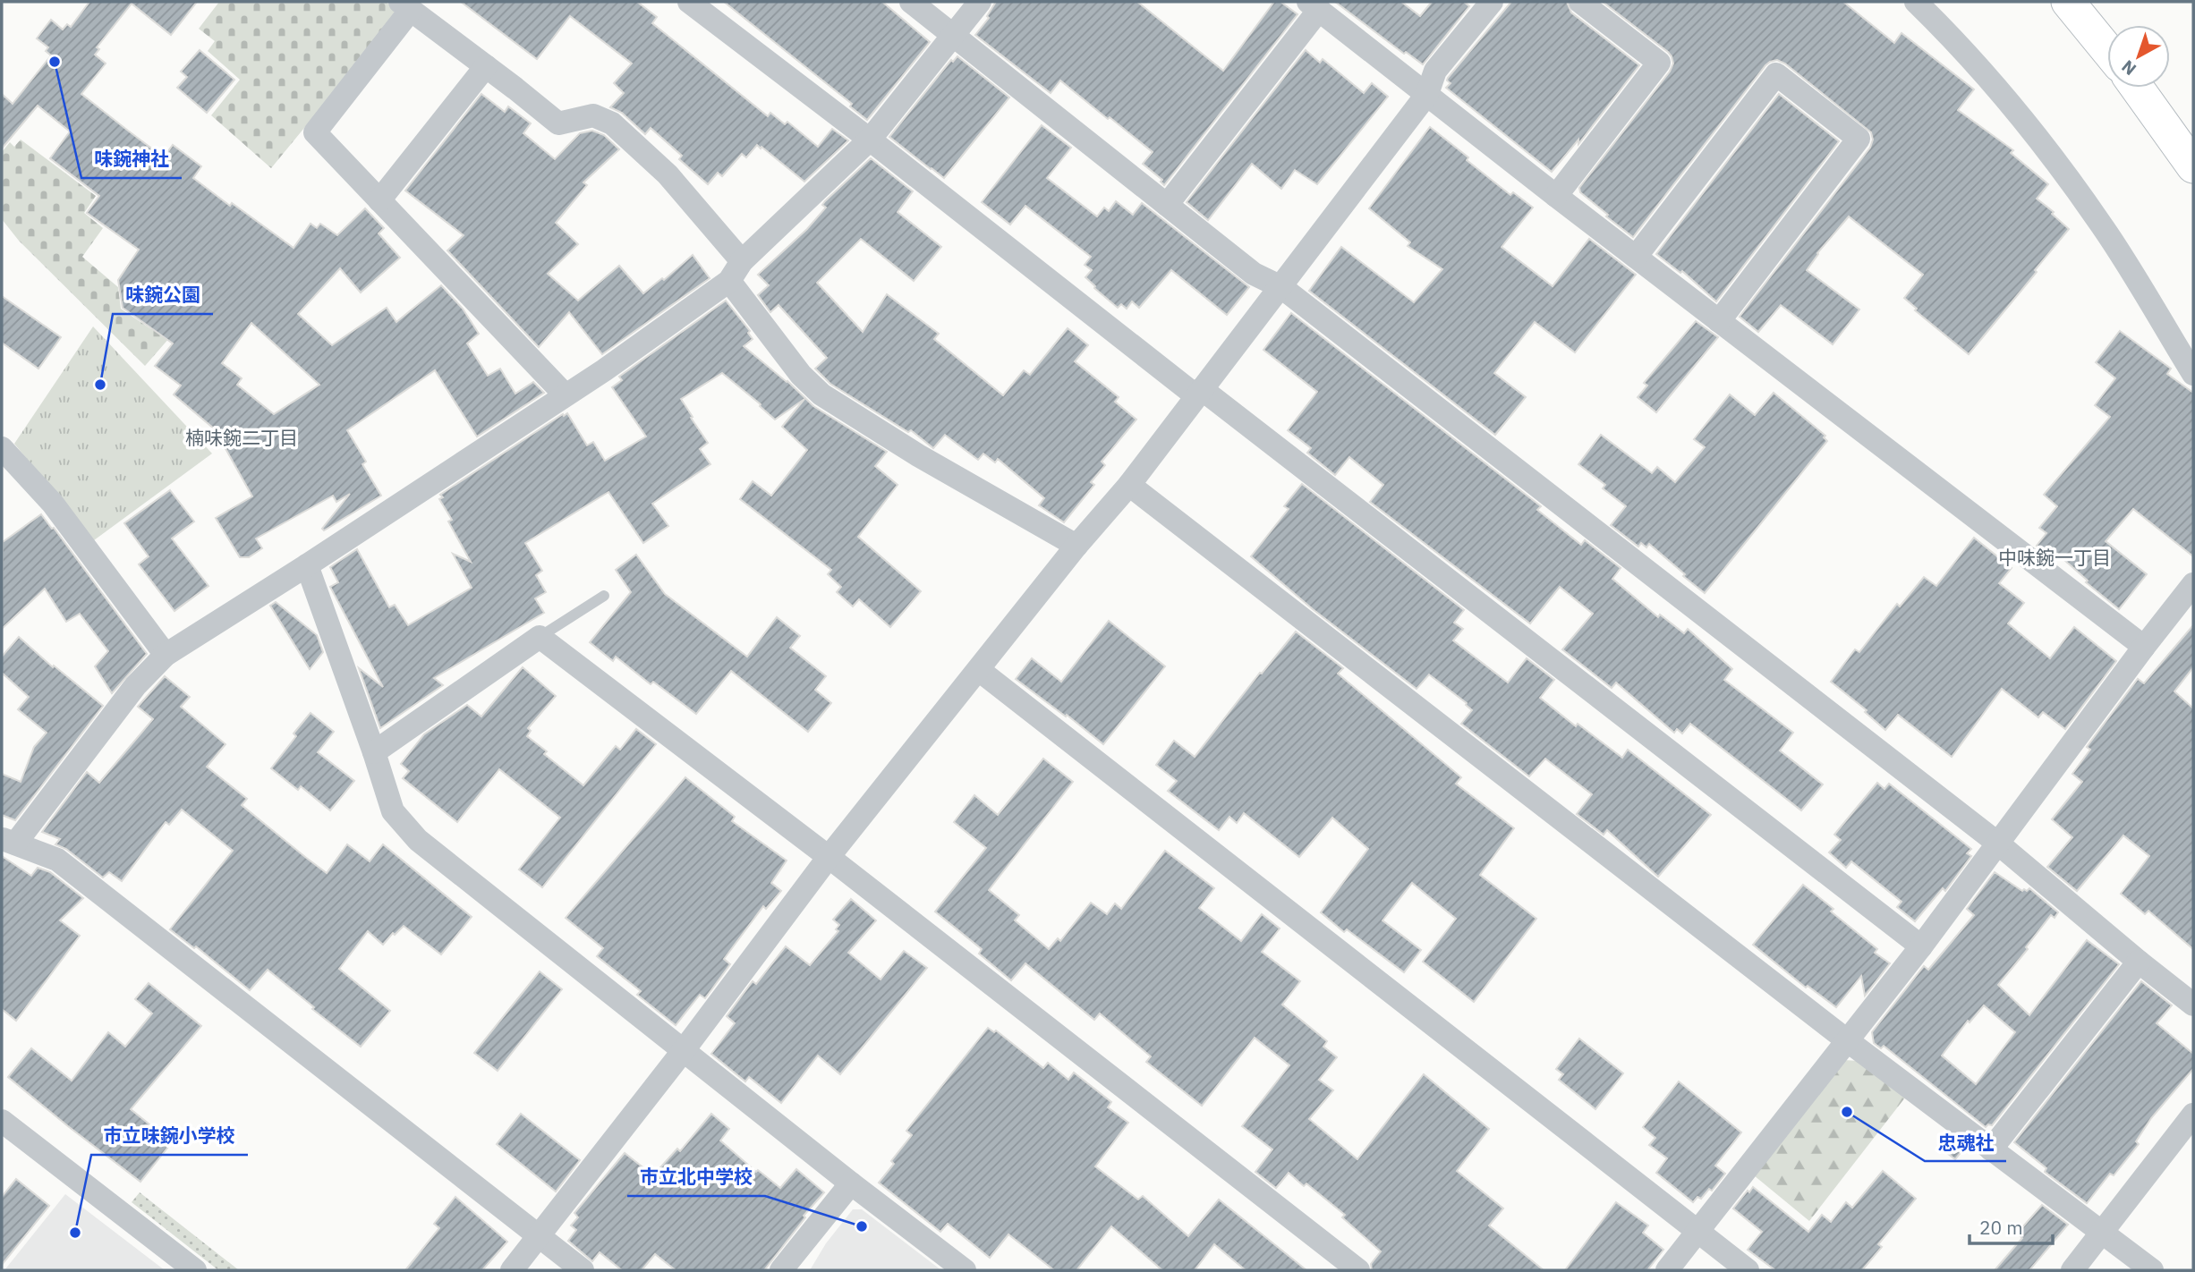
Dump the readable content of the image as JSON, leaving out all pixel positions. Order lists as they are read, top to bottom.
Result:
{
  "districts": ["楠味鋺二丁目", "中味鋺一丁目"],
  "places": [
    "味鋺神社",
    "味鋺公園",
    "忠魂社",
    "市立北中学校",
    "市立味鋺小学校"
  ],
  "scale_bar": "20 m",
  "north": "bottom left"
}
